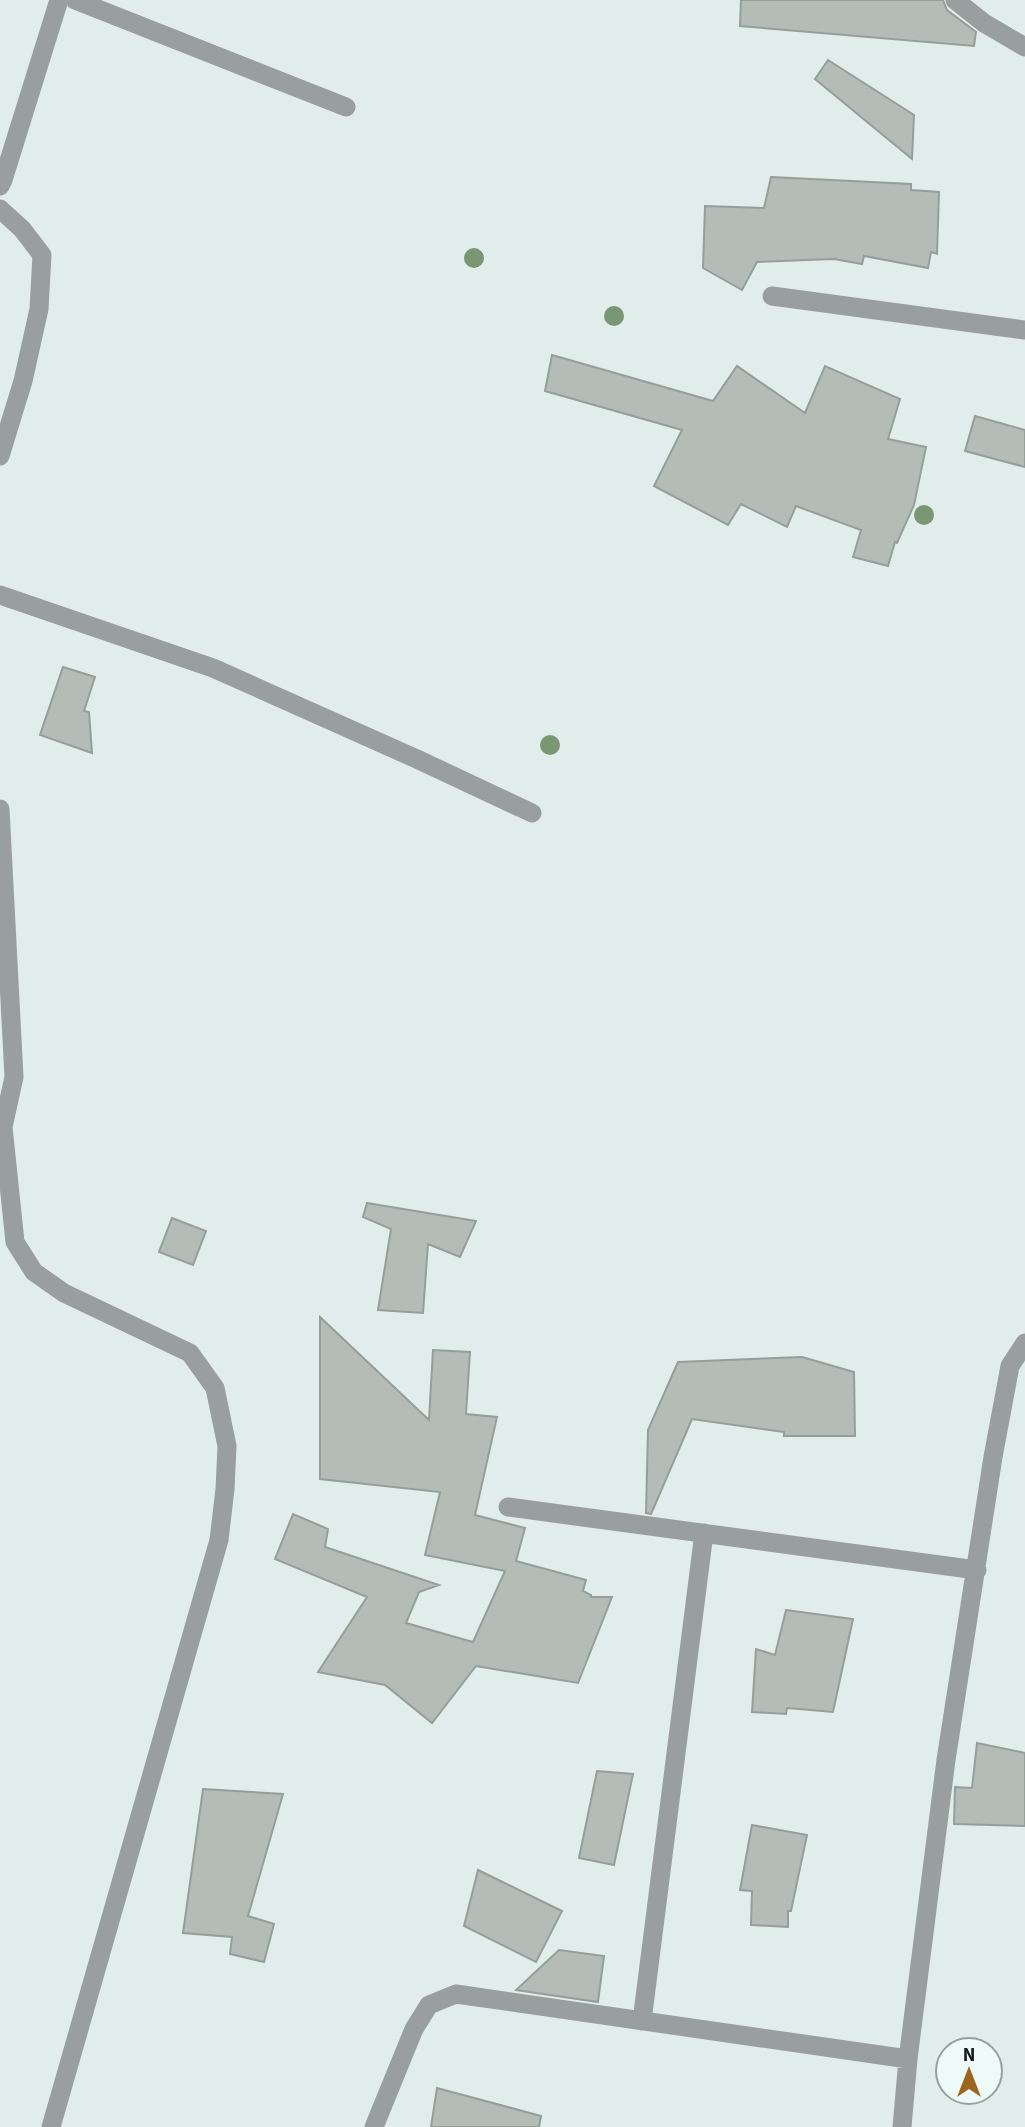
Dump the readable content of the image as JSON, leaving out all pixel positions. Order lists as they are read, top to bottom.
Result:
{
  "north": "top"
}
